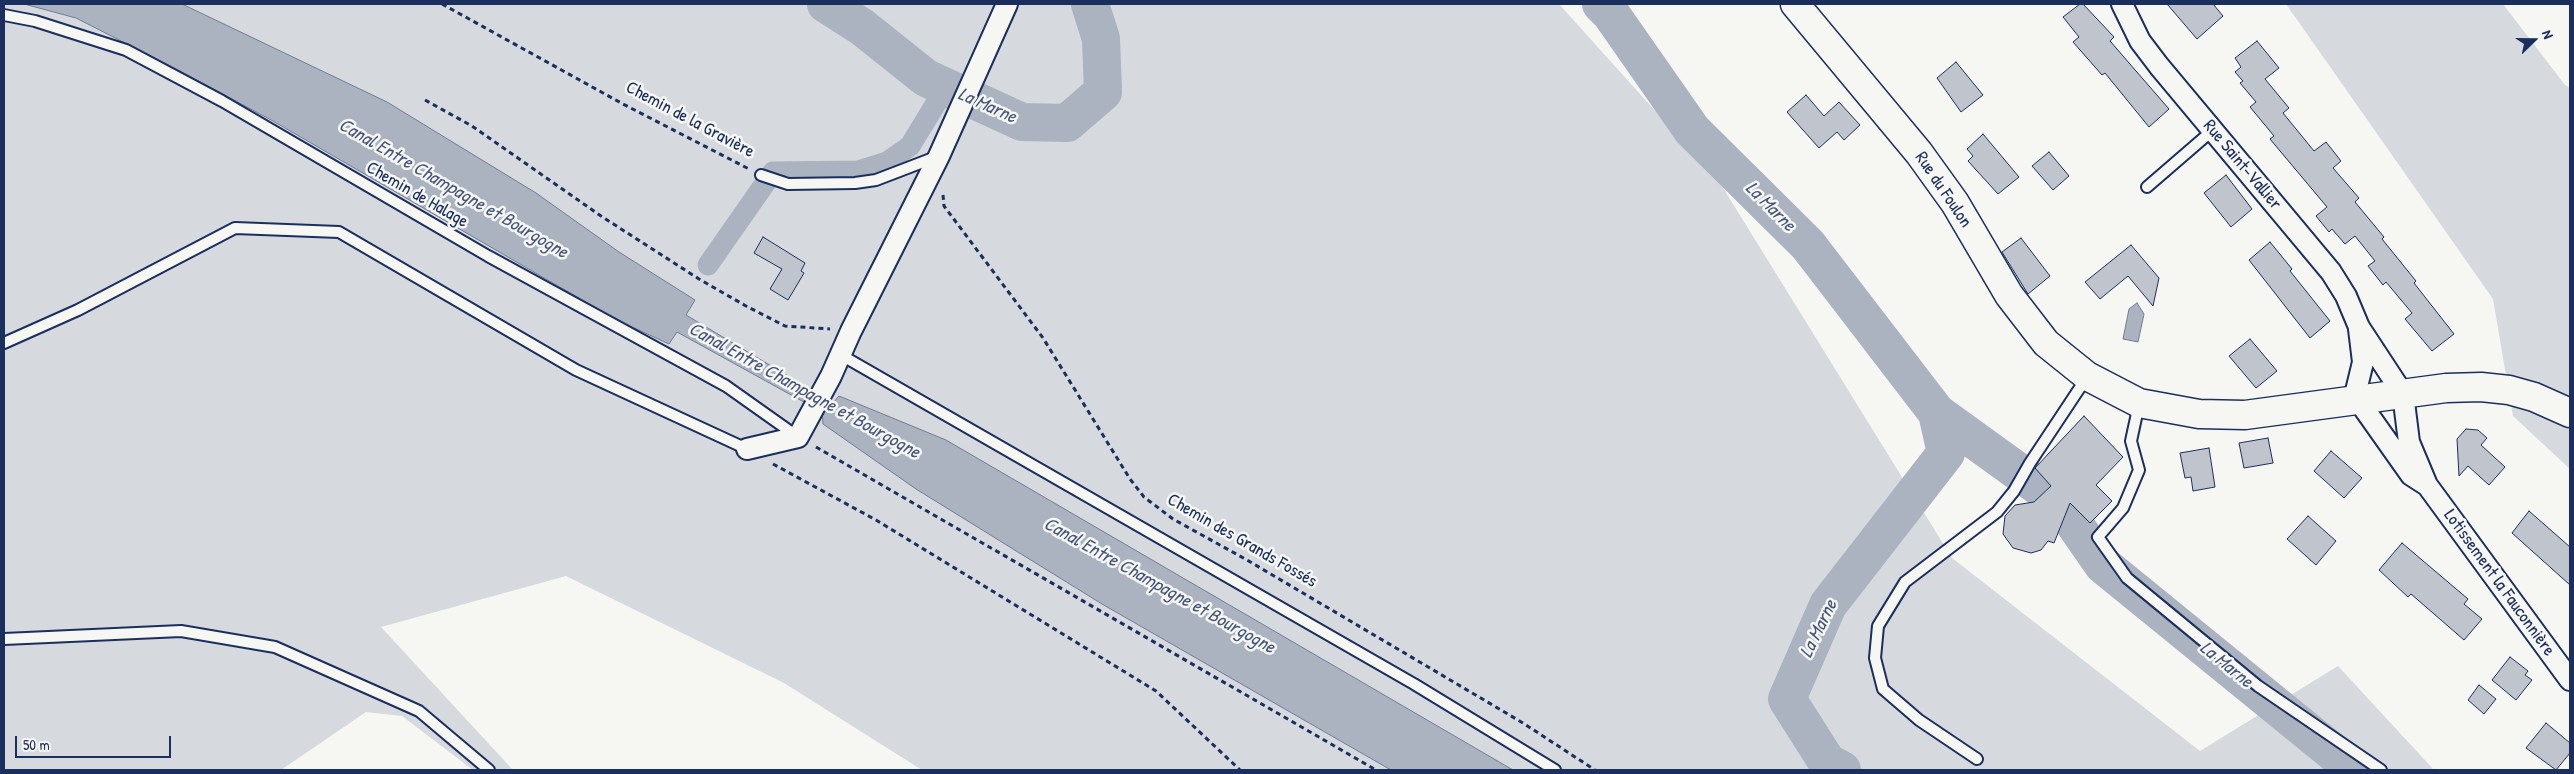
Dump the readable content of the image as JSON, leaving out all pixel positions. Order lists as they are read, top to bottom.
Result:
{
  "streets": {
    "street": ["Rue Saint-Vallier", "Rue du Foulon", "Lotissement la Fauconnière"],
    "lane": ["Chemin de la Gravière", "Chemin de Halage"],
    "path": ["Chemin des Grands Fossés"]
  },
  "crossings": [
    ["Chemin de la Gravière", "Chemin des Grands Fossés"]
  ],
  "water": ["La Marne", "Canal Entre Champagne et Bourgogne"],
  "scale_bar": "50 m",
  "north": "right"
}
